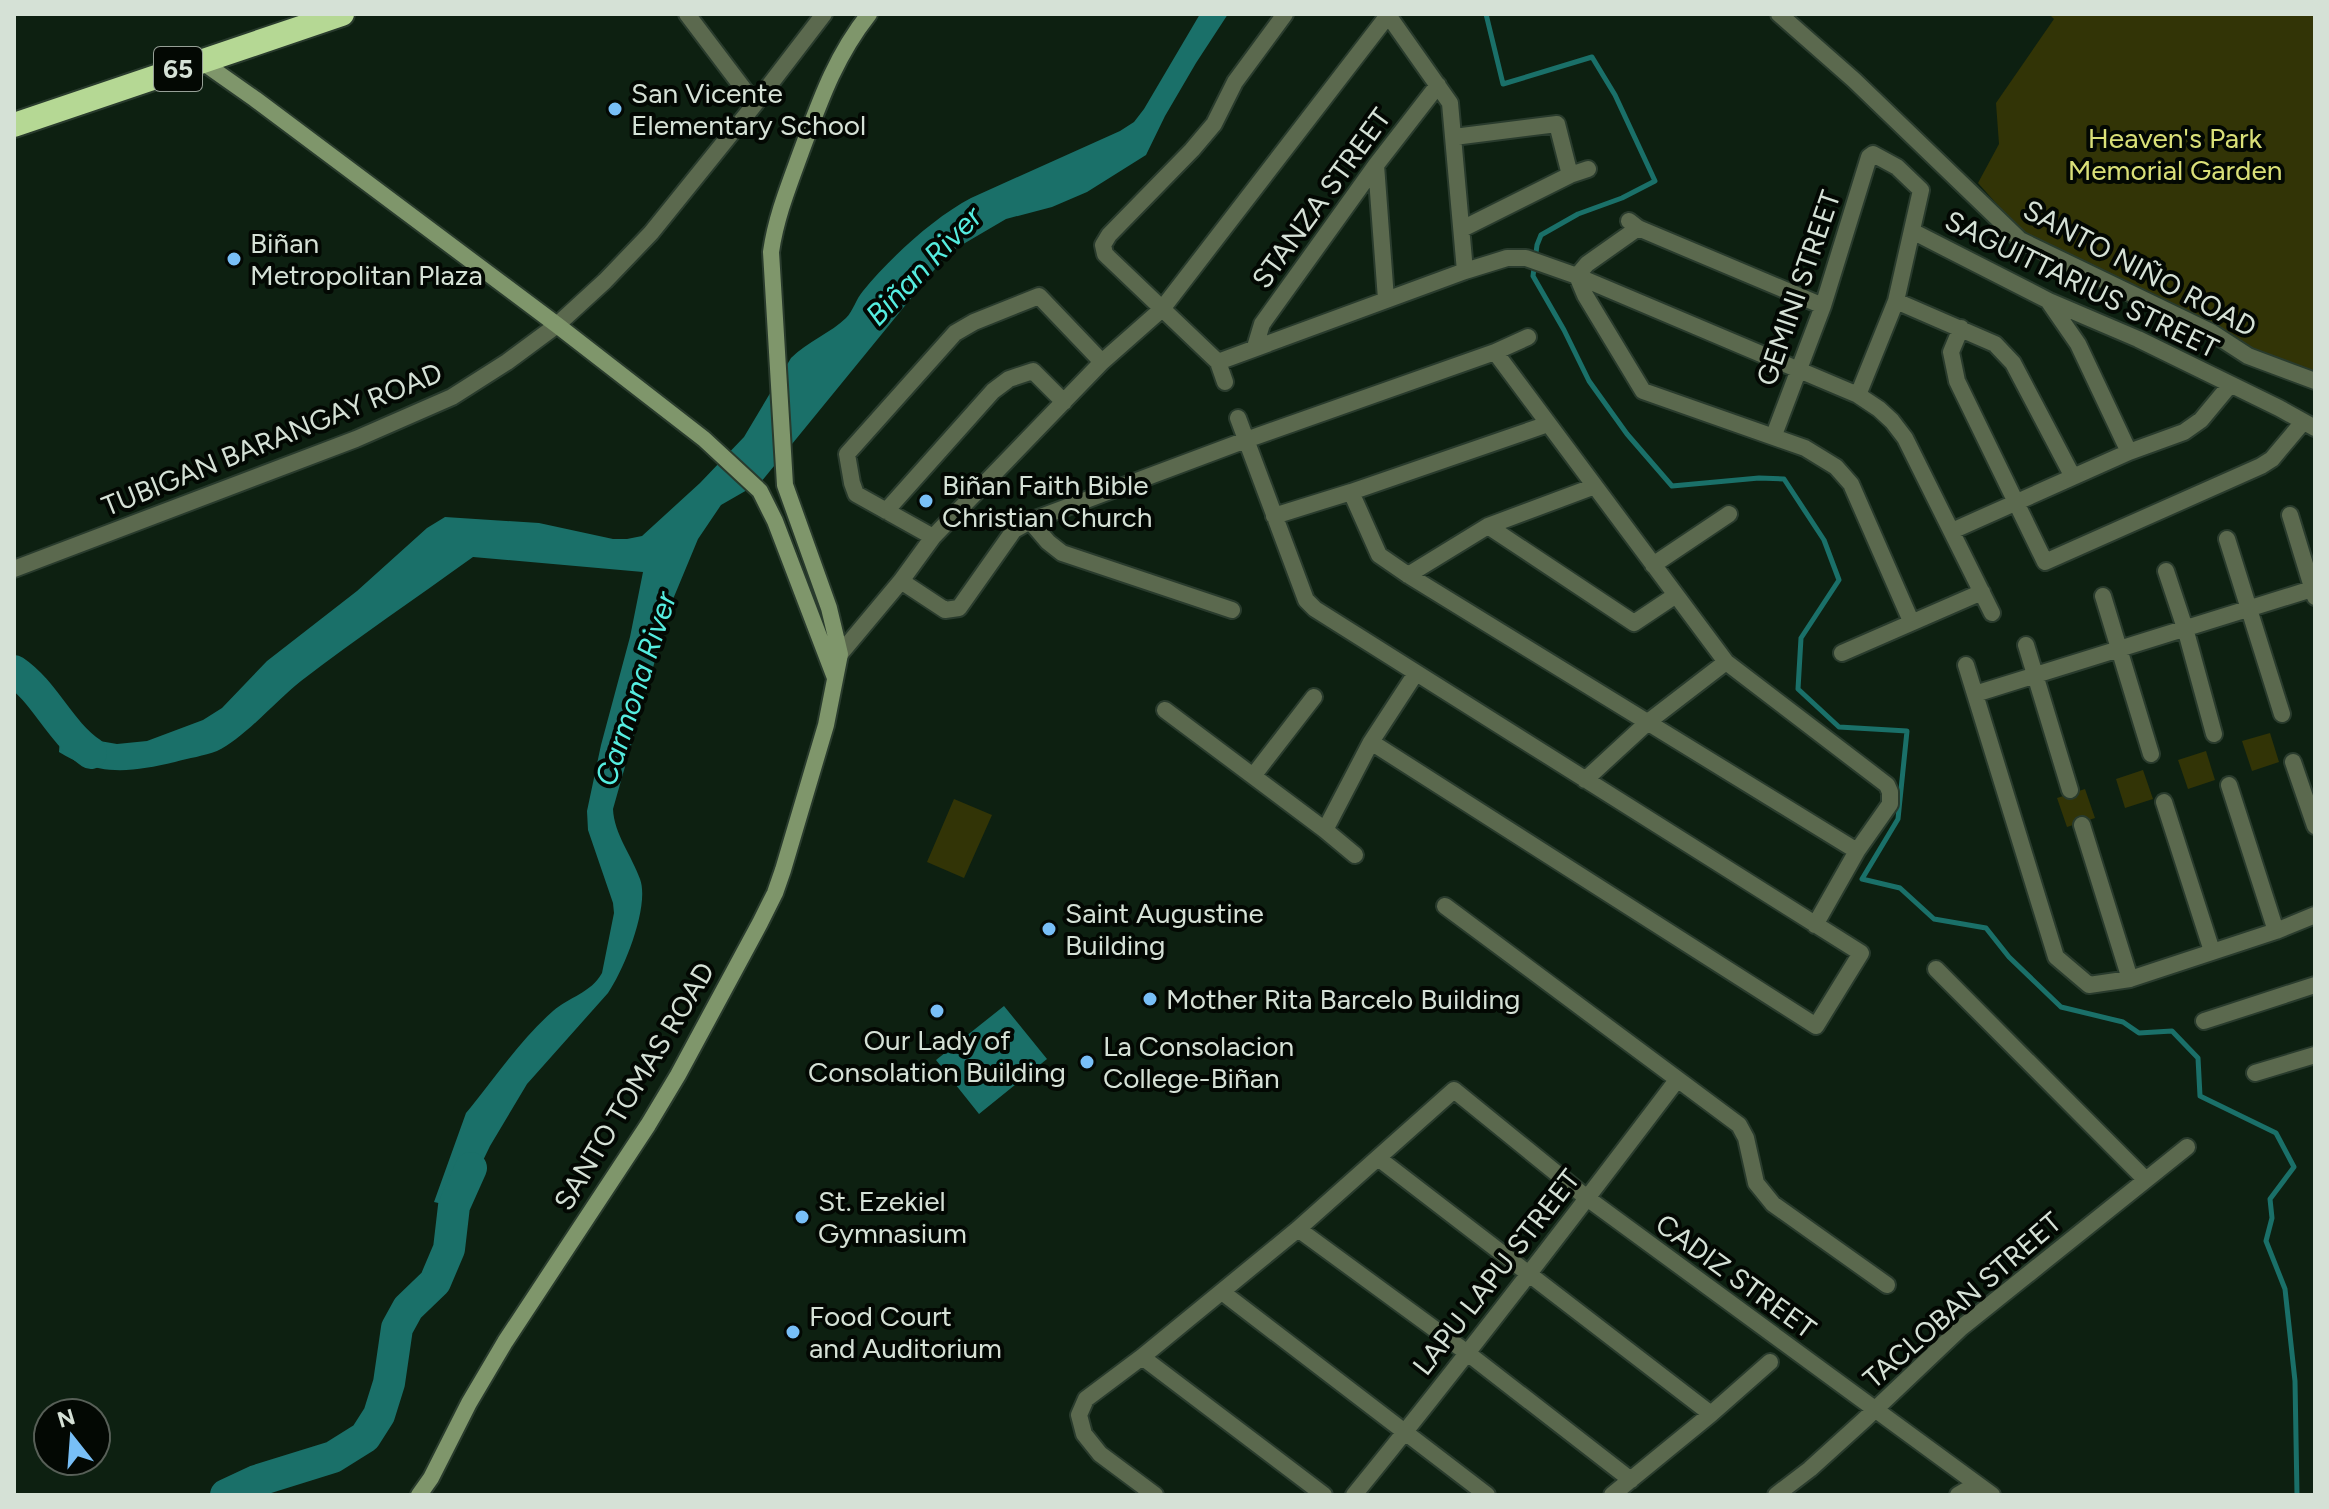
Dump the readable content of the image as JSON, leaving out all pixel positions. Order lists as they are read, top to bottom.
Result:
{
  "streets": {
    "highway": ["65"],
    "street": [
      "STANZA STREET",
      "SANTO NIÑO ROAD",
      "SAGUITTARIUS STREET",
      "GEMINI STREET",
      "TUBIGAN BARANGAY ROAD",
      "SANTO TOMAS ROAD",
      "LAPU LAPU STREET",
      "CADIZ STREET",
      "TACLOBAN STREET"
    ]
  },
  "crossings": [
    ["SAGUITTARIUS STREET", "GEMINI STREET"],
    ["LAPU LAPU STREET", "CADIZ STREET"],
    ["CADIZ STREET", "TACLOBAN STREET"]
  ],
  "water": ["Biñan River", "Carmona River"],
  "parks": ["Heaven's Park Memorial Garden"],
  "places": [
    "San Vicente Elementary School",
    "Biñan Metropolitan Plaza",
    "Biñan Faith Bible Christian Church",
    "Saint Augustine Building",
    "Mother Rita Barcelo Building",
    "Our Lady of Consolation Building",
    "La Consolacion College-Biñan",
    "St. Ezekiel Gymnasium",
    "Food Court and Auditorium"
  ],
  "north": "top"
}
